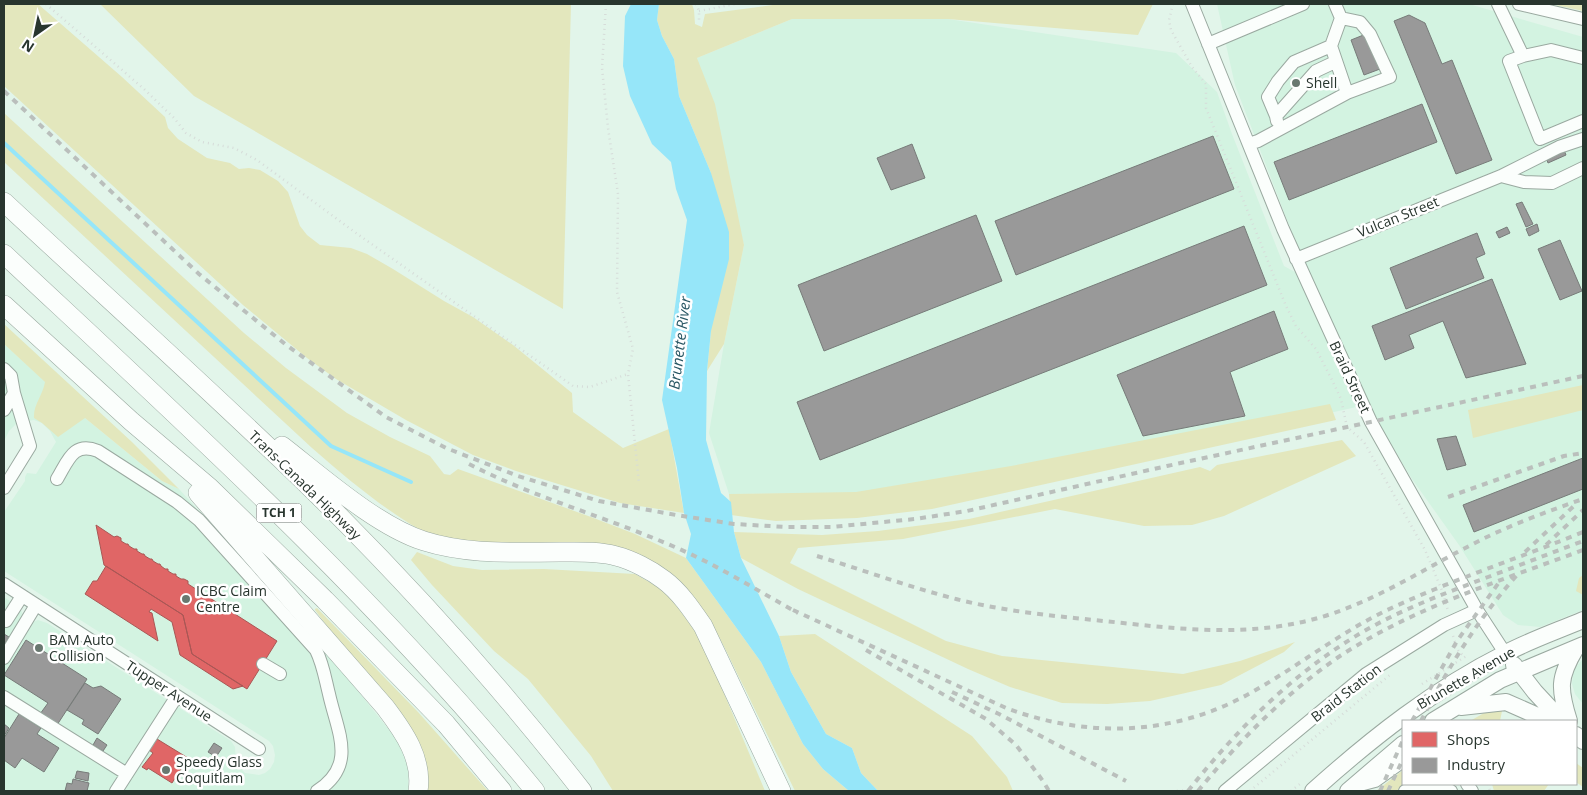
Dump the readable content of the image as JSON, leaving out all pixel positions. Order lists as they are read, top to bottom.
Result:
{
  "streets": {
    "highway": ["Trans-Canada Highway", "TCH 1"],
    "main road": ["Braid Street", "Brunette Avenue"],
    "street": ["Vulcan Street", "Tupper Avenue", "Braid Station"]
  },
  "crossings": [
    ["Vulcan Street", "Braid Street"],
    ["Braid Street", "Brunette Avenue"],
    ["Braid Street", "Braid Station"]
  ],
  "water": ["Brunette River"],
  "places": [
    "Shell",
    "ICBC Claim Centre",
    "BAM Auto Collision",
    "Speedy Glass Coquitlam"
  ],
  "legend": ["Shops", "Industry"],
  "north": "bottom left"
}
